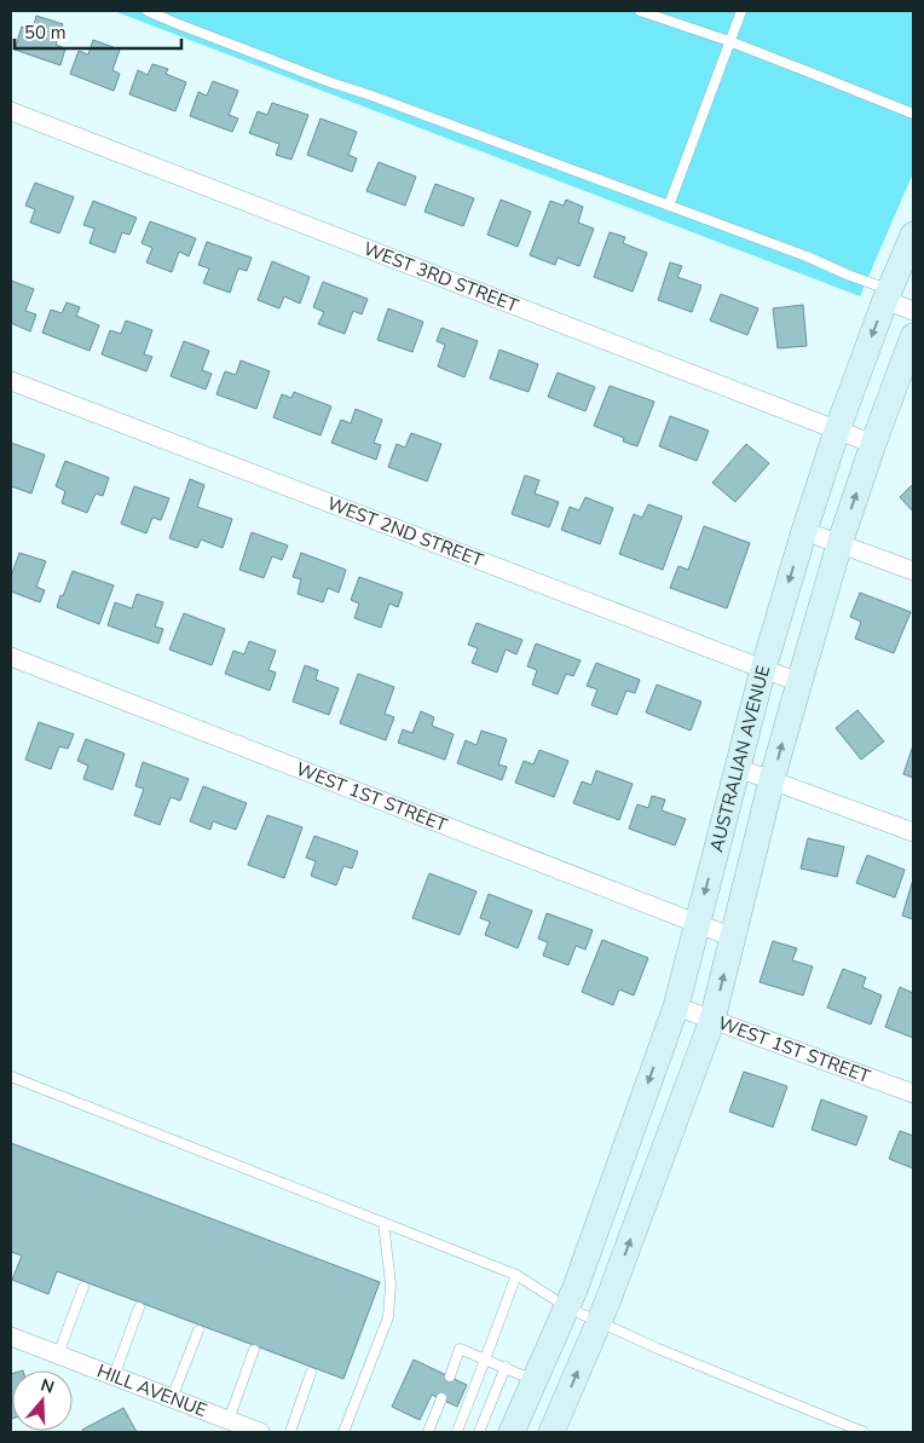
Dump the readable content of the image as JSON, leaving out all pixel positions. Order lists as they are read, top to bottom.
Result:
{
  "streets": {
    "main road": ["AUSTRALIAN AVENUE"],
    "street": [
      "WEST 3RD STREET",
      "WEST 2ND STREET",
      "WEST 1ST STREET",
      "HILL AVENUE"
    ]
  },
  "crossings": [
    ["WEST 3RD STREET", "AUSTRALIAN AVENUE"],
    ["WEST 2ND STREET", "AUSTRALIAN AVENUE"],
    ["AUSTRALIAN AVENUE", "WEST 1ST STREET"]
  ],
  "scale_bar": "50 m",
  "north": "top"
}
